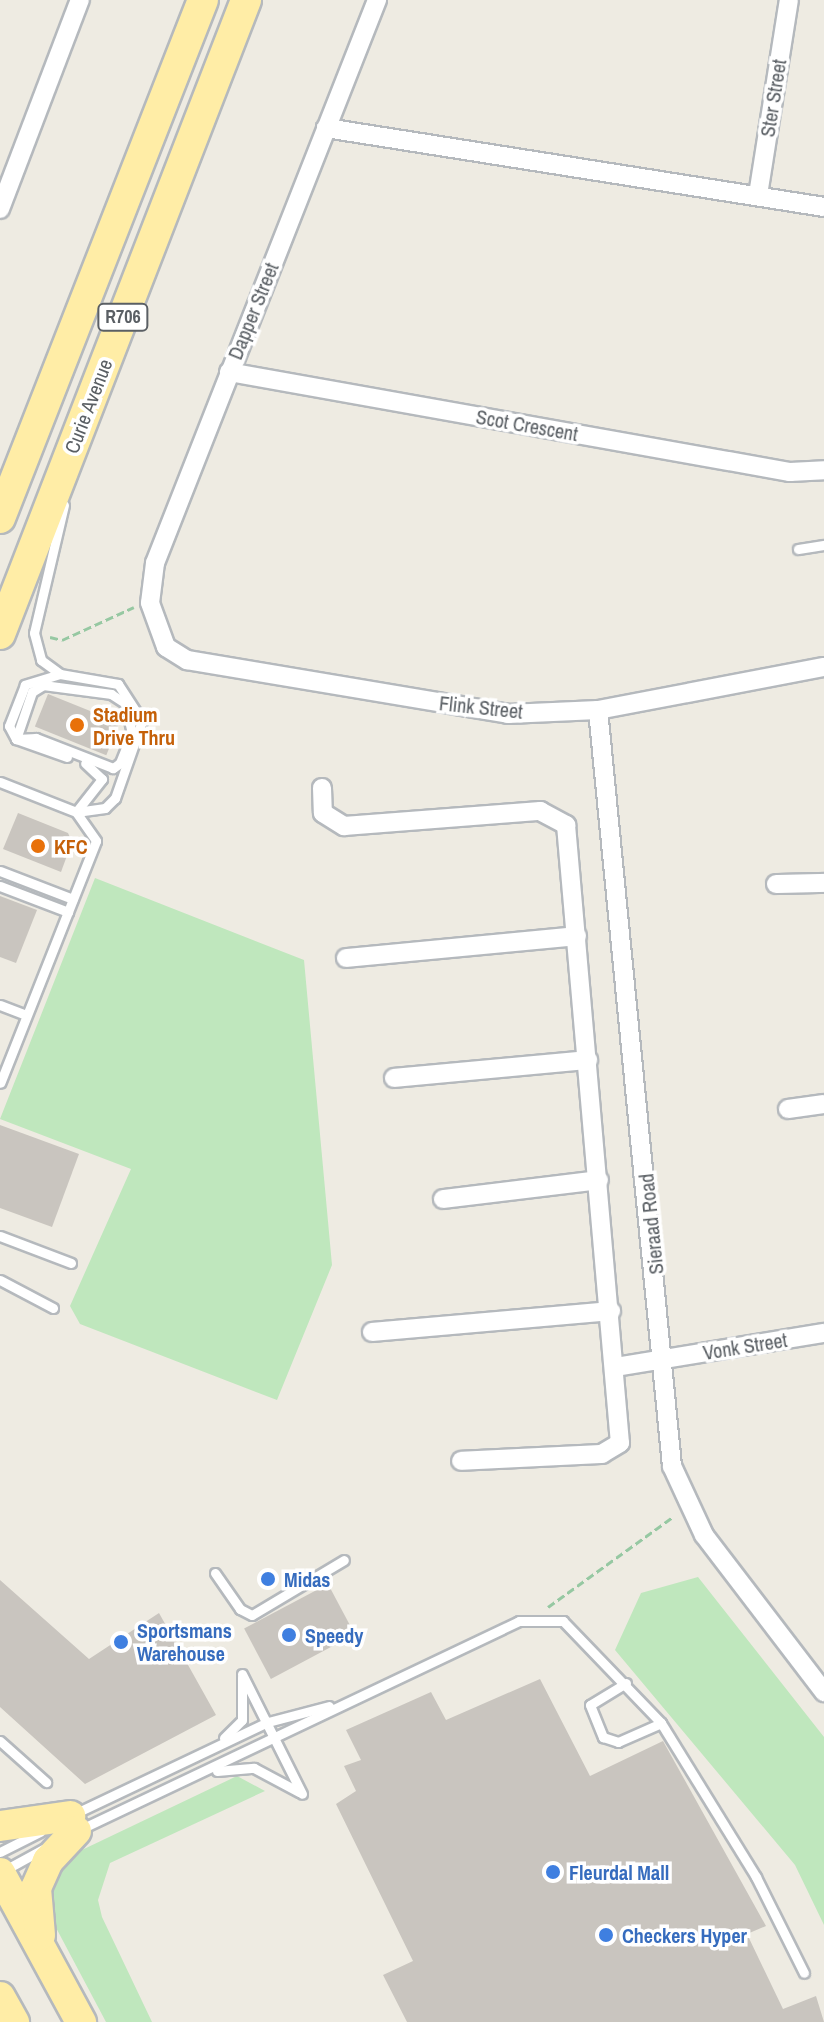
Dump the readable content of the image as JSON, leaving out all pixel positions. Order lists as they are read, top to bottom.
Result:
{
  "streets": {
    "main road": ["R706", "Curie Avenue"],
    "street": [
      "Ster Street",
      "Dapper Street",
      "Scot Crescent",
      "Flink Street",
      "Sieraad Road",
      "Vonk Street"
    ]
  },
  "crossings": [
    ["Dapper Street", "Scot Crescent"],
    ["Dapper Street", "Flink Street"],
    ["Flink Street", "Sieraad Road"],
    ["Sieraad Road", "Vonk Street"]
  ],
  "places": [
    "Stadium Drive Thru",
    "KFC",
    "Midas",
    "Speedy",
    "Sportsmans Warehouse",
    "Fleurdal Mall",
    "Checkers Hyper"
  ]
}
